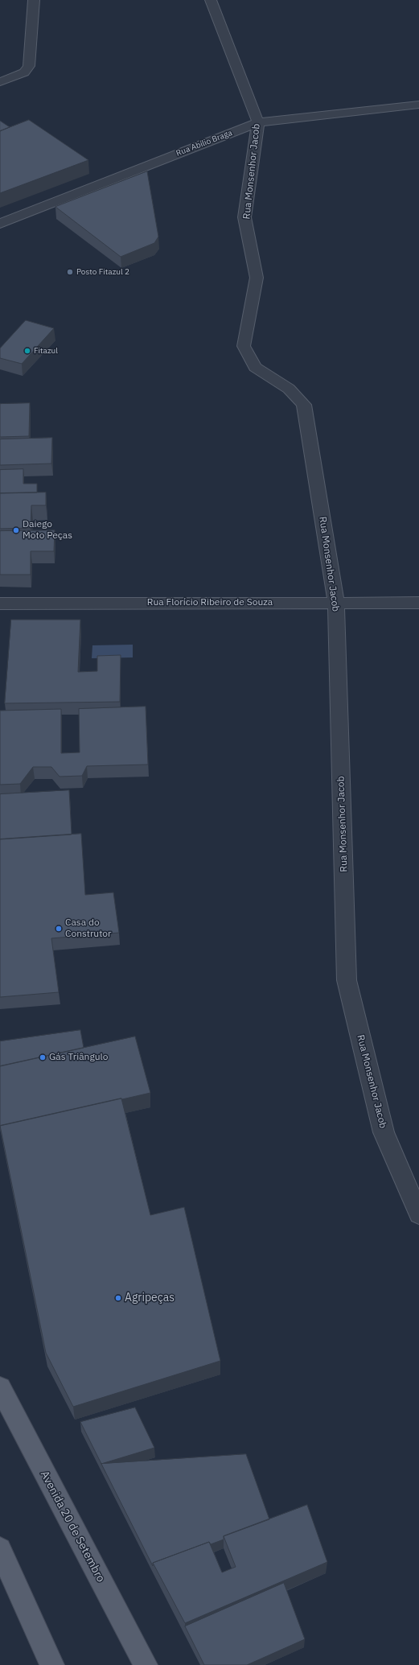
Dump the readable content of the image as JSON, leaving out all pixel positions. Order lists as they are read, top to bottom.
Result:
{
  "streets": {
    "main road": ["Avenida 20 de Setembro"],
    "street": ["Rua Abílio Braga", "Rua Monsenhor Jacob", "Rua Florício Ribeiro de Souza"]
  },
  "crossings": [
    ["Rua Abílio Braga", "Rua Monsenhor Jacob"],
    ["Rua Monsenhor Jacob", "Rua Florício Ribeiro de Souza"]
  ],
  "places": [
    "Posto Fitazul 2",
    "Fitazul",
    "Daiego Moto Peças",
    "Casa do Construtor",
    "Gás Triângulo",
    "Agripeças"
  ]
}
